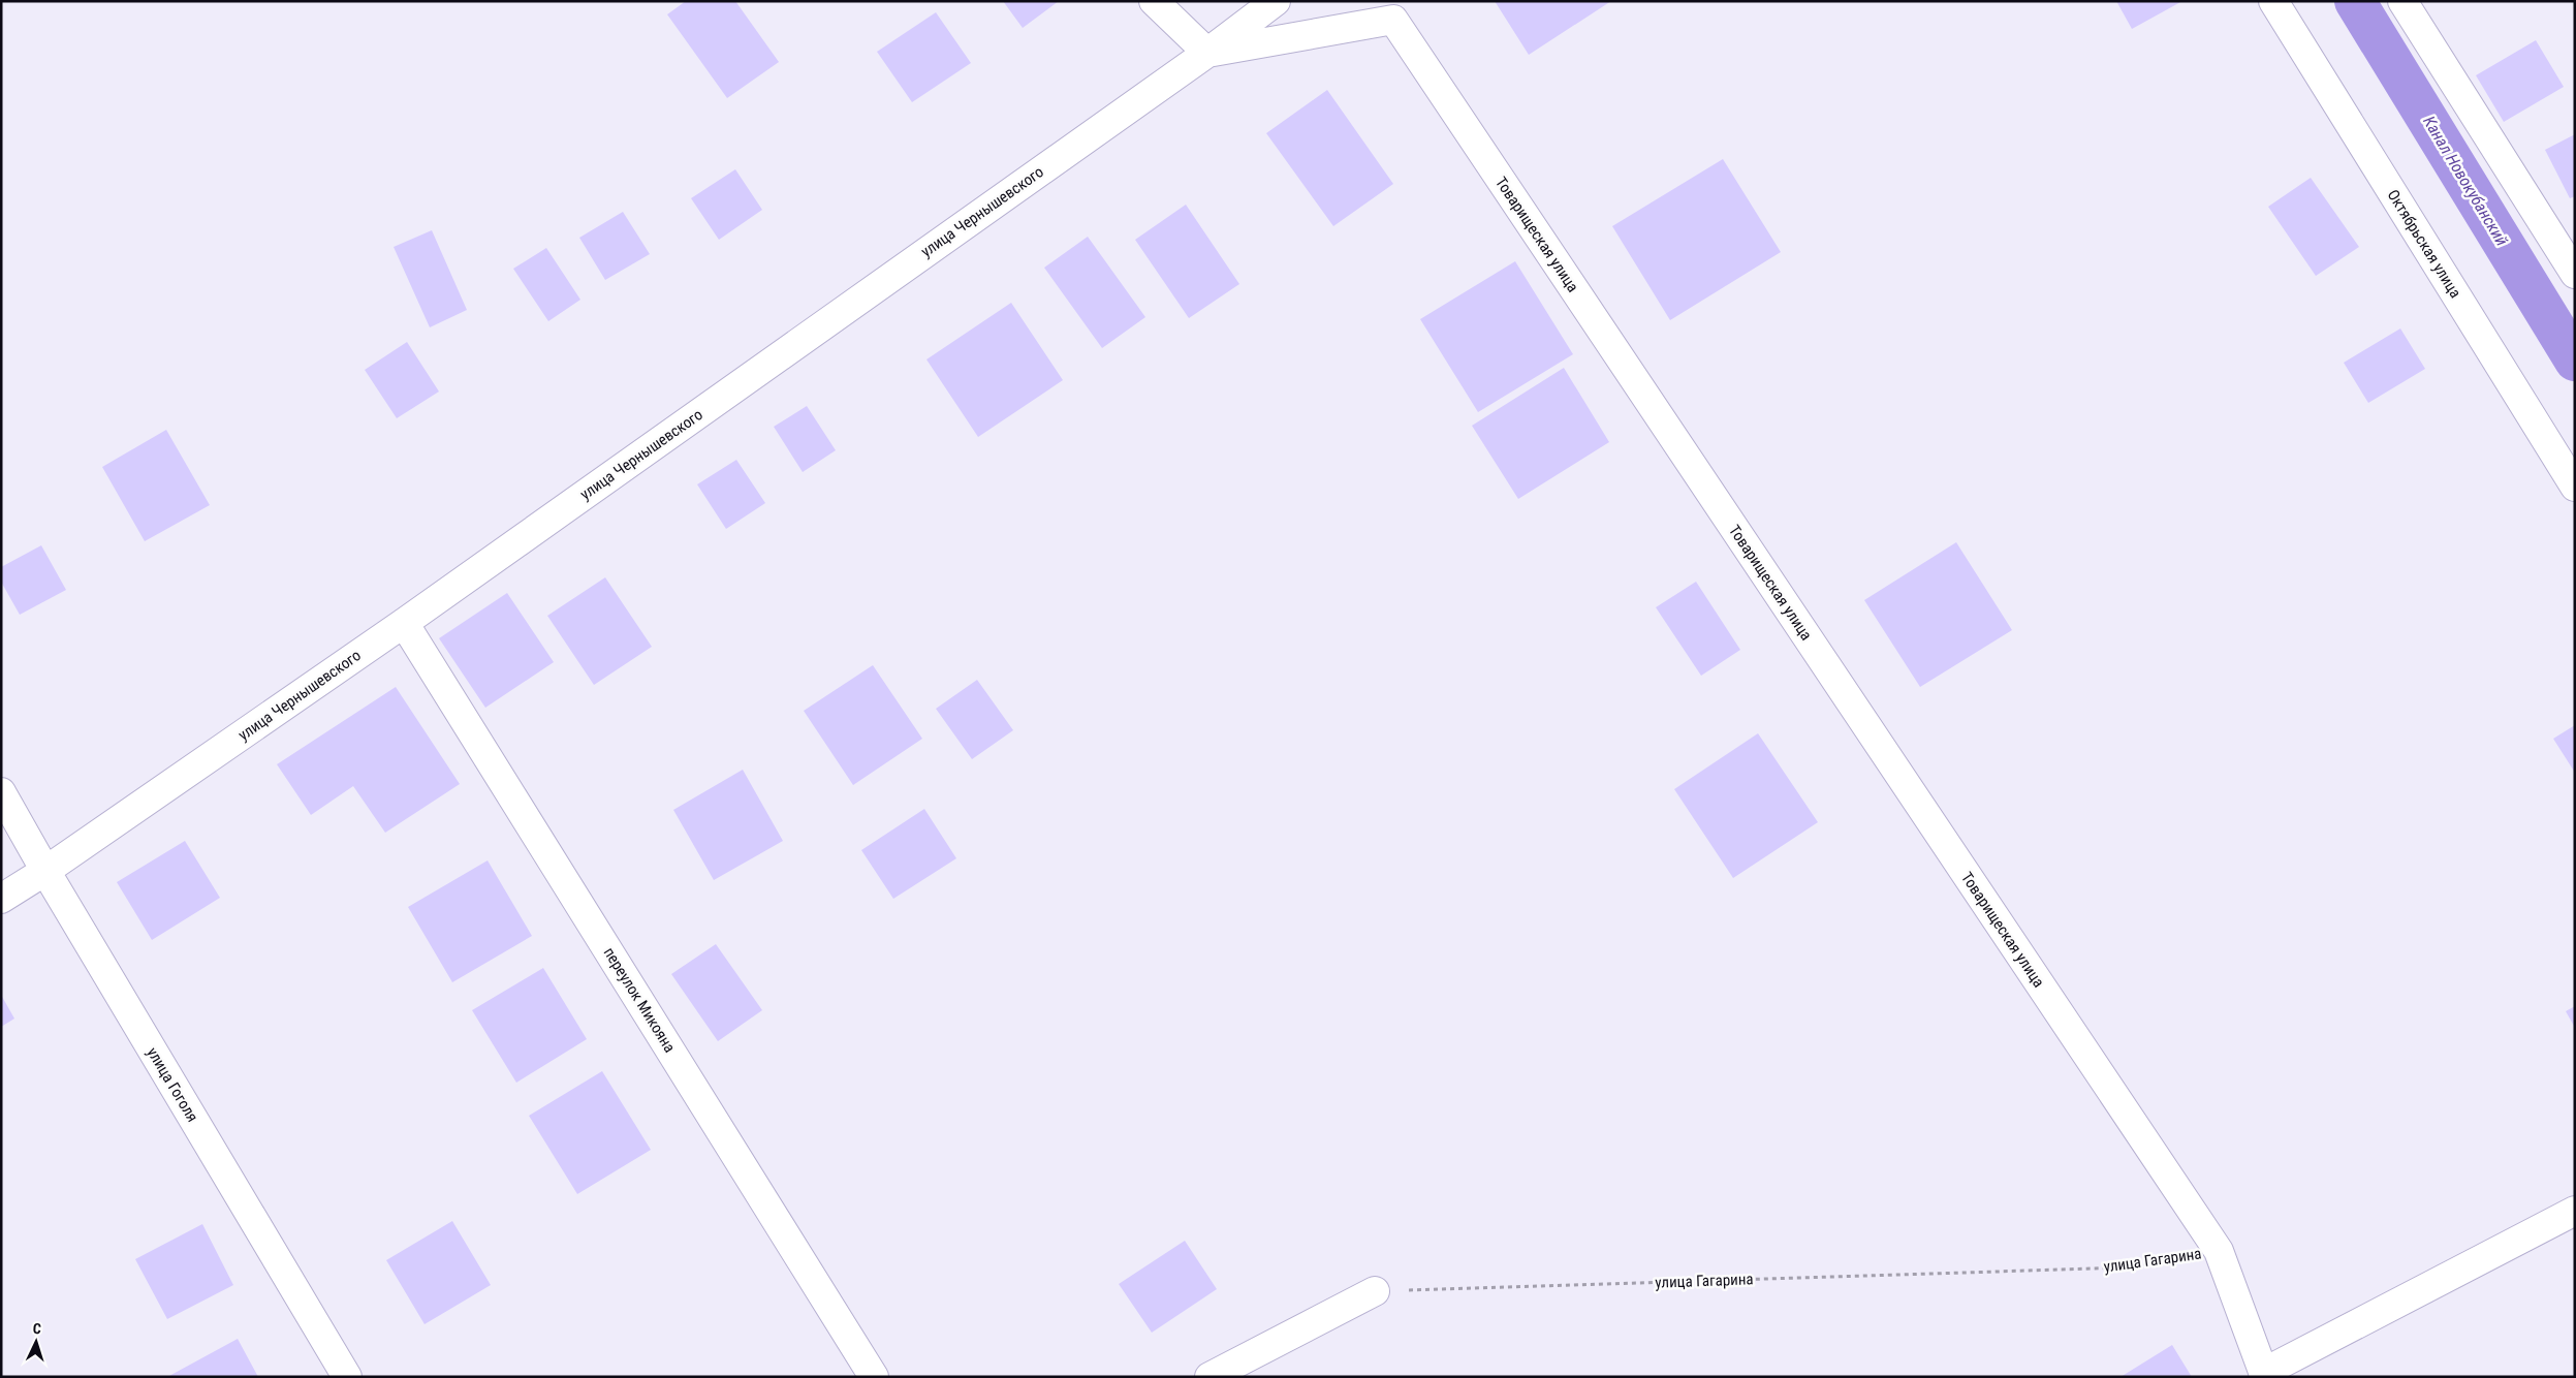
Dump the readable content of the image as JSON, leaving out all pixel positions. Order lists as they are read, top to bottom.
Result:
{
  "streets": {
    "street": [
      "улица Чернышевского",
      "Товарищеская улица",
      "Октябрьская улица",
      "переулок Микояна",
      "улица Гоголя"
    ],
    "path": ["улица Гагарина"]
  },
  "crossings": [
    ["улица Чернышевского", "Товарищеская улица"],
    ["улица Чернышевского", "переулок Микояна"],
    ["улица Чернышевского", "улица Гоголя"],
    ["Товарищеская улица", "улица Гагарина"]
  ],
  "water": ["Канал Новокубанский"],
  "north": "top"
}
